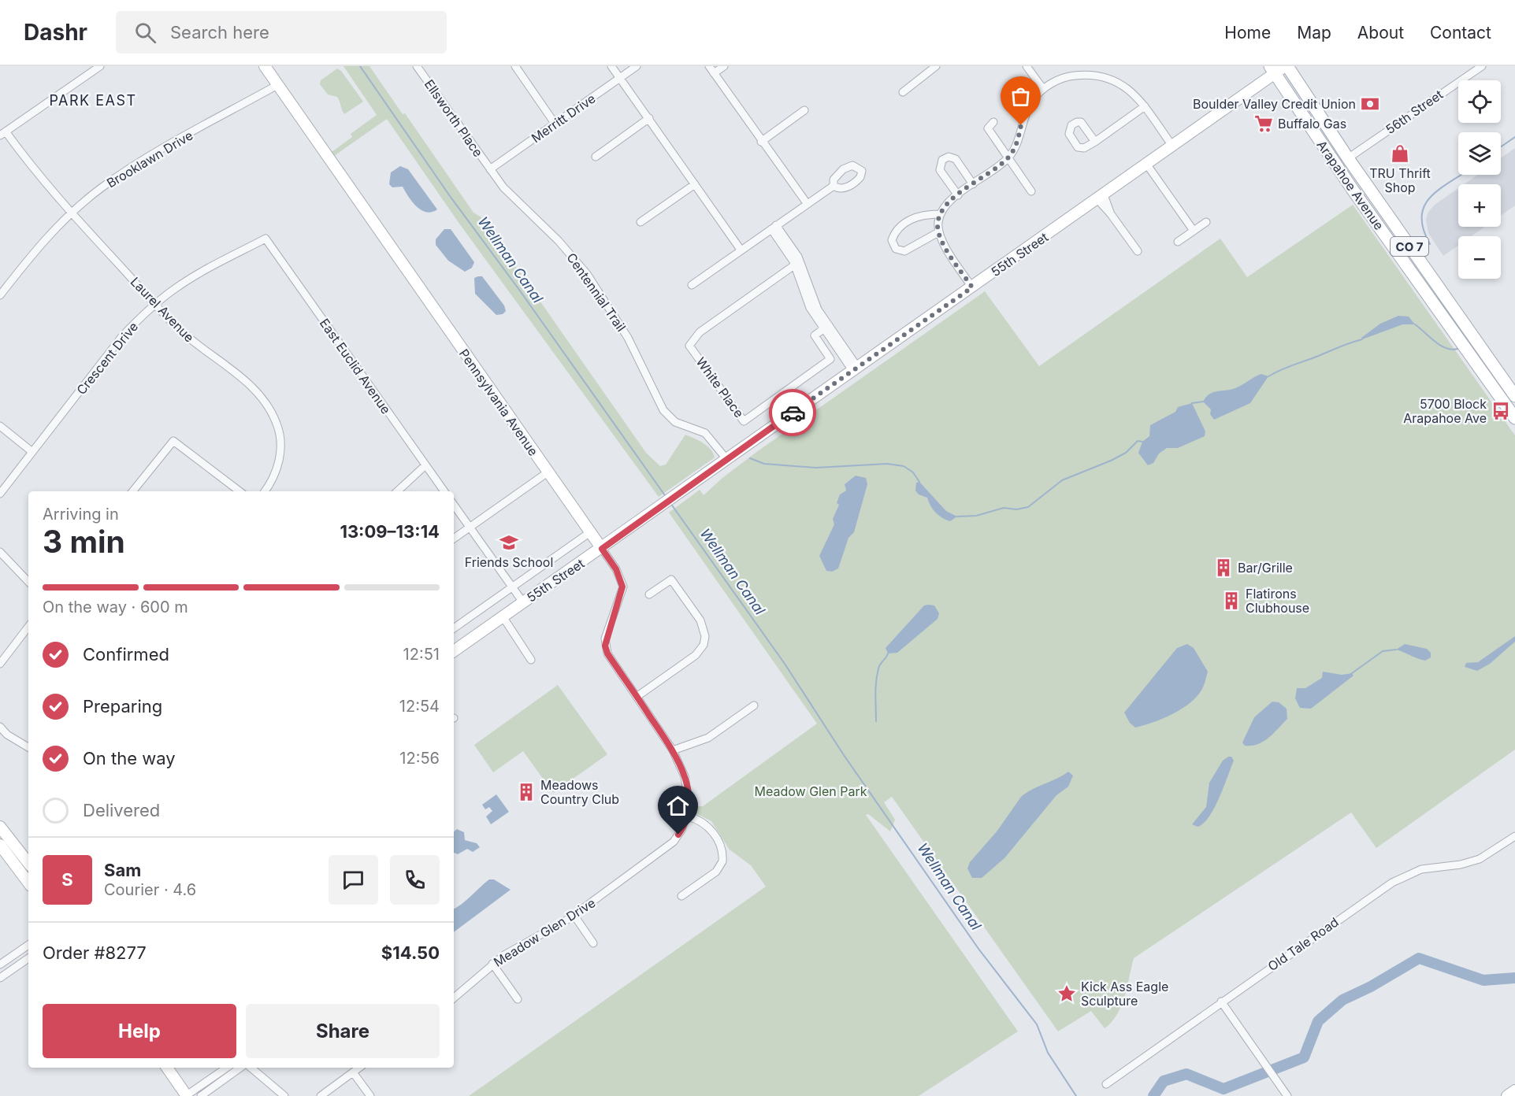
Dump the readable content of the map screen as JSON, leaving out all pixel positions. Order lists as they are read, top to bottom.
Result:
{
  "streets": {
    "main road": [
      "Arapahoe Avenue",
      "CO 7",
      "55th Street",
      "Pennsylvania Avenue"
    ],
    "street": [
      "56th Street",
      "Ellsworth Place",
      "Merritt Drive",
      "Brooklawn Drive",
      "Centennial Trail",
      "Laurel Avenue",
      "Crescent Drive",
      "East Euclid Avenue",
      "White Place",
      "Meadow Glen Drive",
      "Old Tale Road"
    ]
  },
  "crossings": [
    ["56th Street", "Arapahoe Avenue"],
    ["Ellsworth Place", "Merritt Drive"],
    ["Ellsworth Place", "Centennial Trail"],
    ["Merritt Drive", "Centennial Trail"],
    ["Brooklawn Drive", "Laurel Avenue"],
    ["Brooklawn Drive", "Pennsylvania Avenue"],
    ["Arapahoe Avenue", "55th Street"],
    ["55th Street", "Centennial Trail"],
    ["55th Street", "Pennsylvania Avenue"],
    ["Laurel Avenue", "Crescent Drive"],
    ["Crescent Drive", "East Euclid Avenue"]
  ],
  "districts": ["PARK EAST"],
  "water": ["Wellman Canal"],
  "parks": ["Meadow Glen Park"],
  "places": {
    "bank": ["Boulder Valley Credit Union"],
    "supermarket": ["Buffalo Gas"],
    "shop": ["TRU Thrift Shop"],
    "bus stop": ["5700 Block Arapahoe Ave"],
    "school or university": ["Friends School"],
    "building": ["Bar/Grille", "Flatirons Clubhouse", "Meadows Country Club"],
    "place": ["Kick Ass Eagle Sculpture"]
  },
  "page": {
    "header": "Dashr",
    "search": "Search here",
    "nav": [
      "Home",
      "Map",
      "About",
      "Contact"
    ],
    "map_buttons": ["+", "−"],
    "heading": ["3 min", "Arriving in", "13:09–13:14"],
    "panel": [
      "Sam",
      "Courier · 4.6",
      "Order #8277",
      "$14.50"
    ],
    "bar": "On the way · 600 m",
    "list": [
      ["Confirmed", "12:51"],
      ["Preparing", "12:54"],
      ["On the way", "12:56"],
      "Delivered"
    ],
    "round": "S",
    "buttons": ["Help", "Share"]
  }
}
